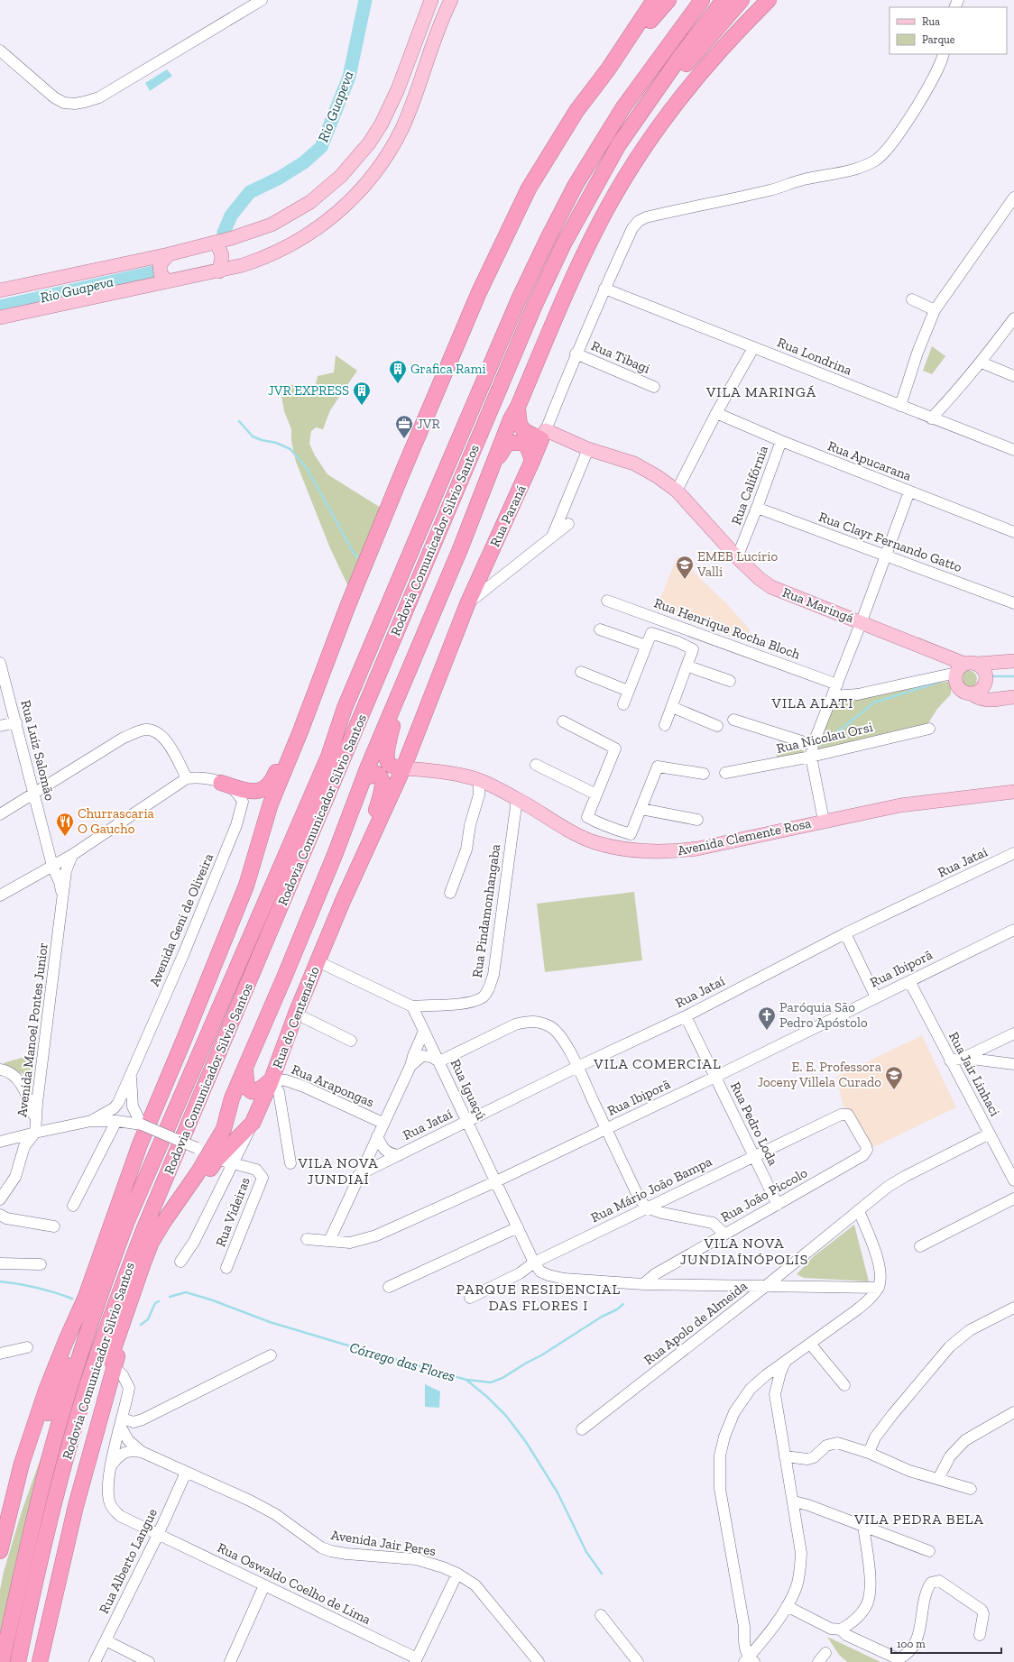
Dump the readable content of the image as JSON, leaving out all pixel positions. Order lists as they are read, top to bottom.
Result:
{
  "streets": {
    "highway": ["Rua Paraná", "Rodovia Comunicador Silvio Santos", "Rua do Centenário"],
    "main road": ["Rua Maringá", "Avenida Clemente Rosa"],
    "street": [
      "Rua Londrina",
      "Rua Tibagi",
      "Rua Apucarana",
      "Rua Califórnia",
      "Rua Clayr Fernando Gatto",
      "Rua Henrique Rocha Bloch",
      "Rua Nicolau Orsi",
      "Rua Luíz Salomão",
      "Rua Jataí",
      "Rua Pindamonhangaba",
      "Avenida Geni de Oliveira",
      "Rua Ibiporã",
      "Avenida Manoel Pontes Junior",
      "Rua Jair Linhaci",
      "Rua Arapongas",
      "Rua Iguaçú",
      "Rua Pedro Loda",
      "Rua Mário João Bampa",
      "Rua João Piccolo",
      "Rua Videiras",
      "Rua Apolo de Almeida",
      "Avenida Jair Peres",
      "Rua Alberto Langue",
      "Rua Oswaldo Coelho de Lima"
    ]
  },
  "crossings": [
    ["Rua Londrina", "Rua Paraná"],
    ["Rua Tibagi", "Rua Paraná"],
    ["Rua Apucarana", "Rua Califórnia"],
    ["Rua Califórnia", "Rua Clayr Fernando Gatto"],
    ["Rua Califórnia", "Rua Maringá"],
    ["Rua Paraná", "Rua Maringá"],
    ["Rua Paraná", "Avenida Clemente Rosa"],
    ["Rua Paraná", "Rua do Centenário"],
    ["Rua Luíz Salomão", "Avenida Manoel Pontes Junior"],
    ["Avenida Clemente Rosa", "Rua Pindamonhangaba"],
    ["Avenida Clemente Rosa", "Rua do Centenário"],
    ["Rua Jataí", "Rua Iguaçú"],
    ["Rua Jataí", "Rua Pedro Loda"],
    ["Rua Pindamonhangaba", "Rua Iguaçú"],
    ["Rua Ibiporã", "Rua Jair Linhaci"],
    ["Rua Ibiporã", "Rua Iguaçú"],
    ["Rua Ibiporã", "Rua Pedro Loda"],
    ["Rua do Centenário", "Rua Arapongas"],
    ["Rua do Centenário", "Rua Videiras"],
    ["Rua Jair Linhaci", "Rua Apolo de Almeida"],
    ["Rua Iguaçú", "Rua Mário João Bampa"],
    ["Rua Iguaçú", "Rua João Piccolo"],
    ["Rua Pedro Loda", "Rua Mário João Bampa"],
    ["Rua Pedro Loda", "Rua João Piccolo"],
    ["Rua Mário João Bampa", "Rua João Piccolo"],
    ["Avenida Jair Peres", "Rua Alberto Langue"],
    ["Avenida Jair Peres", "Rua Oswaldo Coelho de Lima"],
    ["Rua Alberto Langue", "Rua Oswaldo Coelho de Lima"]
  ],
  "districts": [
    "VILA MARINGÁ",
    "VILA ALATI",
    "VILA COMERCIAL",
    "VILA NOVA JUNDIAÍ",
    "VILA NOVA JUNDIAÍNÓPOLIS",
    "PARQUE RESIDENCIAL DAS FLORES I",
    "VILA PEDRA BELA"
  ],
  "water": ["Rio Guapeva", "Córrego das Flores"],
  "places": {
    "building": ["Grafica Rami", "JVR EXPRESS"],
    "office": ["JVR"],
    "school or university": ["EMEB Lucírio Valli", "E. E. Professora Joceny Villela Curado"],
    "restaurant": ["Churrascaria O Gaucho"],
    "church": ["Paróquia São Pedro Apóstolo"]
  },
  "legend": ["Rua", "Parque"],
  "scale_bar": "100 m"
}
